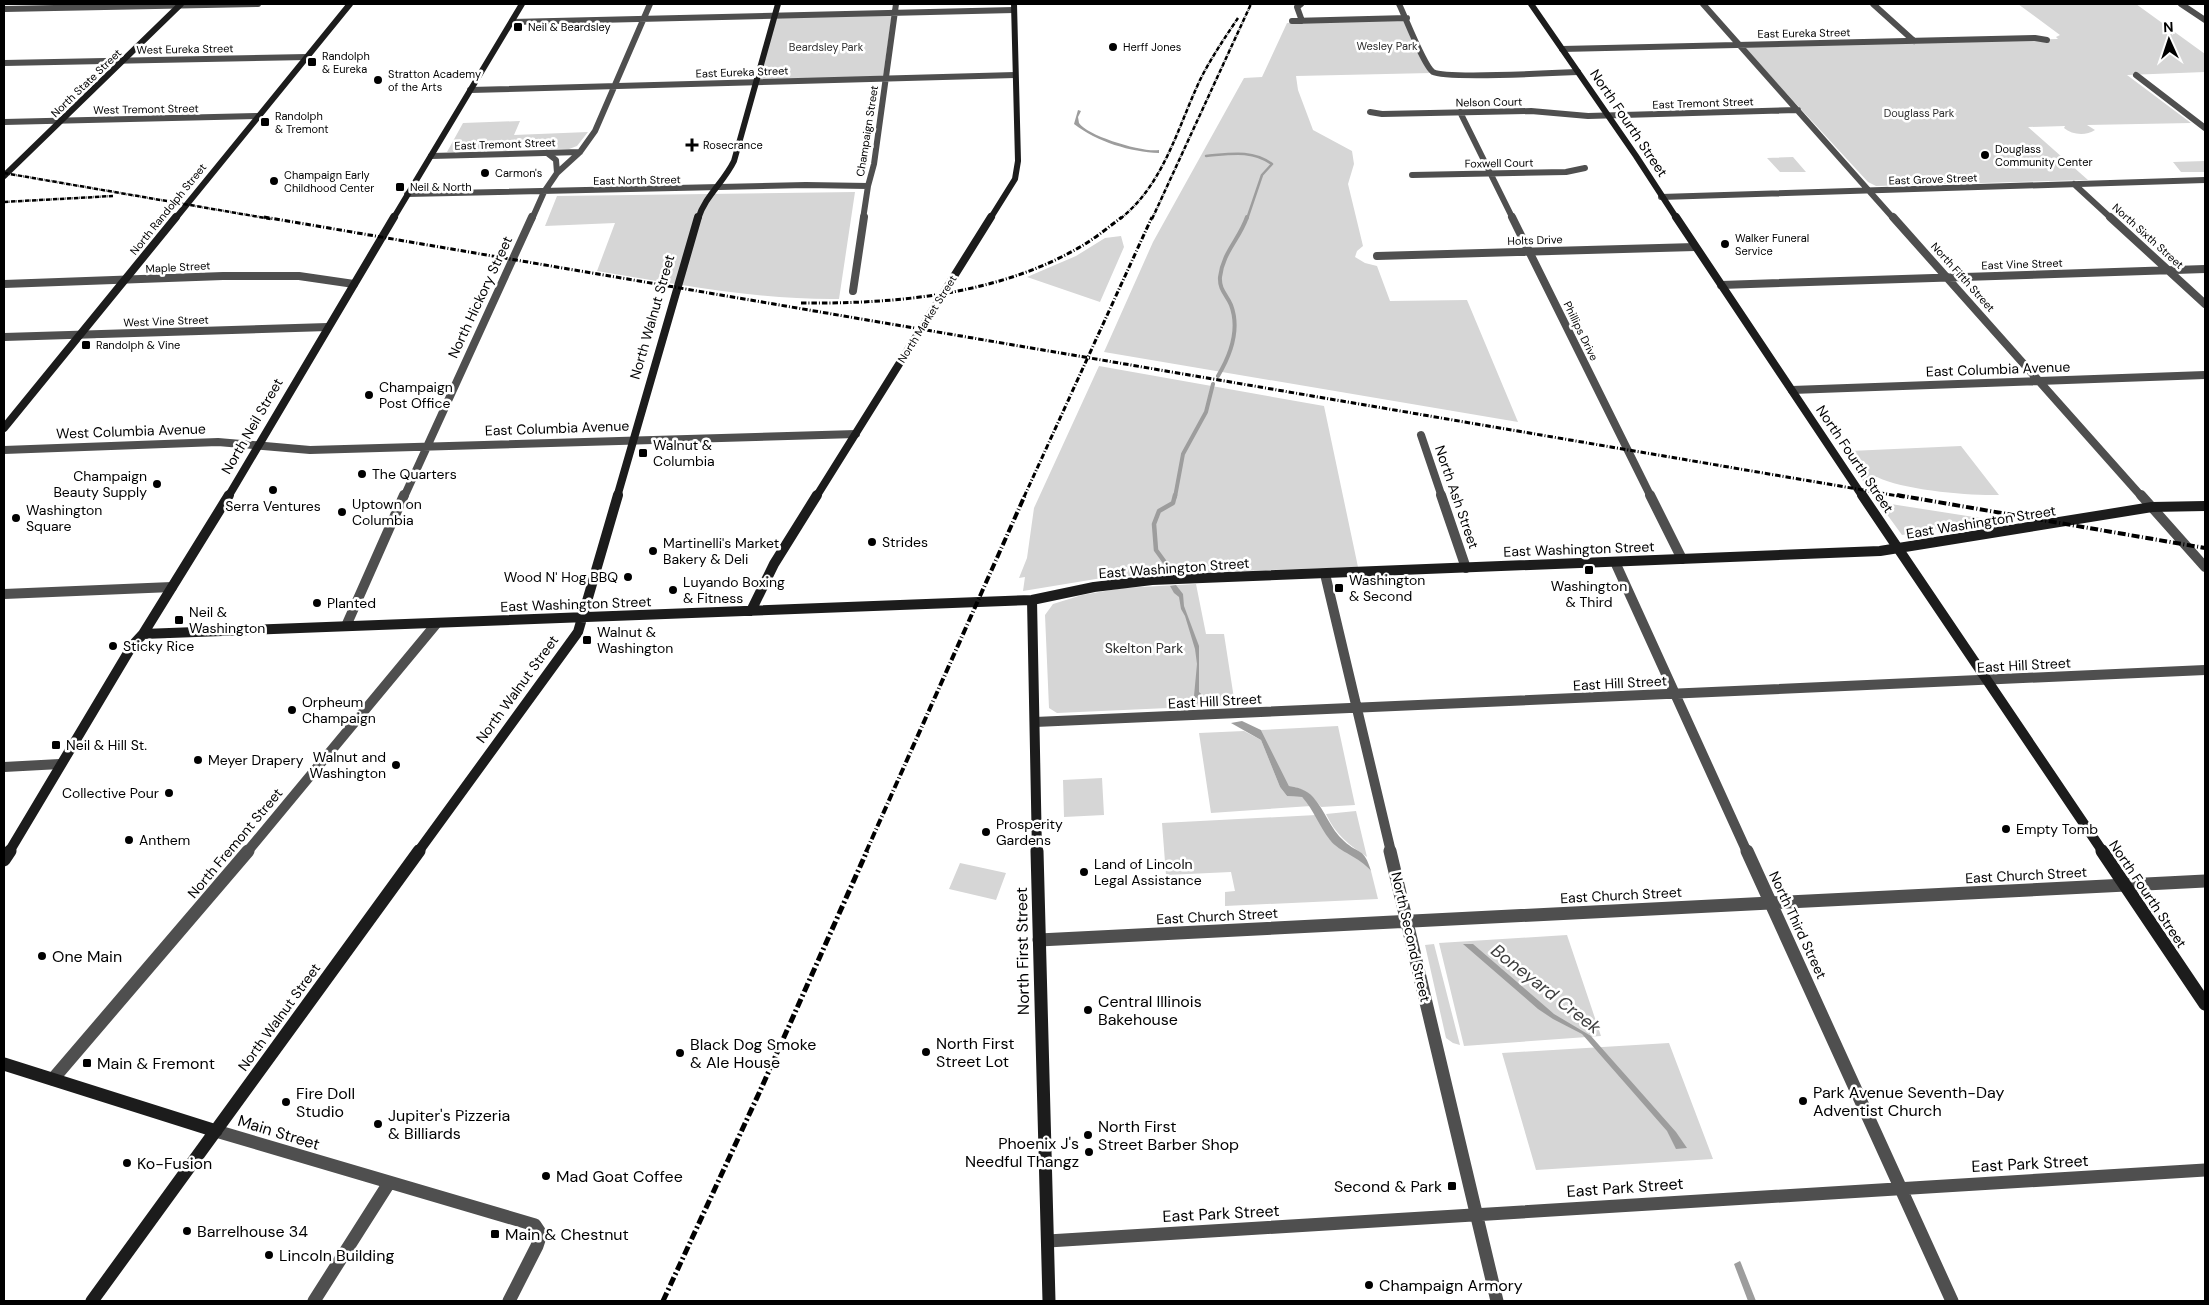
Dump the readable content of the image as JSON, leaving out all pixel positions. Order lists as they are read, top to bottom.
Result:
{
  "streets": {
    "street": [
      "East Eureka Street",
      "West Eureka Street",
      "North State Street",
      "Nelson Court",
      "East Tremont Street",
      "West Tremont Street",
      "North Fourth Street",
      "Champaign Street",
      "Foxwell Court",
      "East Grove Street",
      "East North Street",
      "North Randolph Street",
      "North Sixth Street",
      "Holts Drive",
      "East Vine Street",
      "Maple Street",
      "North Fifth Street",
      "North Hickory Street",
      "North Walnut Street",
      "North Market Street",
      "West Vine Street",
      "Phillips Drive",
      "East Columbia Avenue",
      "North Neil Street",
      "West Columbia Avenue",
      "North Ash Street",
      "East Washington Street",
      "East Hill Street",
      "North Fremont Street",
      "East Church Street",
      "North Third Street",
      "North Second Street",
      "North First Street",
      "Main Street",
      "East Park Street"
    ]
  },
  "crossings": [
    ["East Eureka Street", "North Fourth Street"],
    ["East Eureka Street", "Champaign Street"],
    ["East Eureka Street", "North Fifth Street"],
    ["East Eureka Street", "North Hickory Street"],
    ["East Eureka Street", "North Walnut Street"],
    ["East Eureka Street", "North Market Street"],
    ["East Eureka Street", "North Neil Street"],
    ["West Eureka Street", "North State Street"],
    ["West Eureka Street", "North Randolph Street"],
    ["North State Street", "West Tremont Street"],
    ["Nelson Court", "East Tremont Street"],
    ["Nelson Court", "North Fourth Street"],
    ["Nelson Court", "Phillips Drive"],
    ["East Tremont Street", "North Fourth Street"],
    ["East Tremont Street", "North Fifth Street"],
    ["East Tremont Street", "North Hickory Street"],
    ["East Tremont Street", "North Neil Street"],
    ["West Tremont Street", "North Randolph Street"],
    ["North Fourth Street", "East Grove Street"],
    ["North Fourth Street", "Holts Drive"],
    ["North Fourth Street", "East Vine Street"],
    ["North Fourth Street", "East Columbia Avenue"],
    ["North Fourth Street", "East Washington Street"],
    ["North Fourth Street", "East Hill Street"],
    ["North Fourth Street", "East Church Street"],
    ["Champaign Street", "East North Street"],
    ["Foxwell Court", "Phillips Drive"],
    ["East Grove Street", "North Sixth Street"],
    ["East Grove Street", "North Fifth Street"],
    ["East North Street", "North Hickory Street"],
    ["East North Street", "North Walnut Street"],
    ["East North Street", "North Neil Street"],
    ["North Randolph Street", "Maple Street"],
    ["North Randolph Street", "West Vine Street"],
    ["North Sixth Street", "East Vine Street"],
    ["Holts Drive", "Phillips Drive"],
    ["East Vine Street", "North Fifth Street"],
    ["Maple Street", "North Neil Street"],
    ["North Fifth Street", "East Columbia Avenue"],
    ["North Fifth Street", "East Washington Street"],
    ["North Hickory Street", "East Columbia Avenue"],
    ["North Hickory Street", "East Washington Street"],
    ["North Walnut Street", "East Columbia Avenue"],
    ["North Walnut Street", "East Washington Street"],
    ["North Walnut Street", "Main Street"],
    ["North Market Street", "East Columbia Avenue"],
    ["North Market Street", "East Washington Street"],
    ["West Vine Street", "North Neil Street"],
    ["Phillips Drive", "East Washington Street"],
    ["East Columbia Avenue", "North Neil Street"],
    ["East Columbia Avenue", "West Columbia Avenue"],
    ["North Neil Street", "West Columbia Avenue"],
    ["North Neil Street", "East Washington Street"],
    ["North Ash Street", "East Washington Street"],
    ["East Washington Street", "North Fremont Street"],
    ["East Washington Street", "North Third Street"],
    ["East Washington Street", "North Second Street"],
    ["East Washington Street", "North First Street"],
    ["East Hill Street", "North Third Street"],
    ["East Hill Street", "North Second Street"],
    ["East Hill Street", "North First Street"],
    ["North Fremont Street", "Main Street"],
    ["East Church Street", "North Third Street"],
    ["East Church Street", "North Second Street"],
    ["East Church Street", "North First Street"],
    ["North Third Street", "East Park Street"],
    ["North Second Street", "East Park Street"],
    ["North First Street", "East Park Street"]
  ],
  "water": ["Boneyard Creek"],
  "parks": [
    "Wesley Park",
    "Beardsley Park",
    "Douglass Park",
    "Skelton Park"
  ],
  "places": {
    "transit": [
      "Neil & Beardsley",
      "Randolph & Eureka",
      "Randolph & Tremont",
      "Neil & North",
      "Randolph & Vine",
      "Walnut & Columbia",
      "Washington & Third",
      "Washington & Second",
      "Neil & Washington",
      "Walnut & Washington",
      "Neil & Hill St.",
      "Main & Fremont",
      "Second & Park",
      "Main & Chestnut"
    ],
    "other": [
      "Herff Jones",
      "Stratton Academy of the Arts",
      "Douglass Community Center",
      "Carmon's",
      "Champaign Early Childhood Center",
      "Walker Funeral Service",
      "Champaign Post Office",
      "The Quarters",
      "Champaign Beauty Supply",
      "Serra Ventures",
      "Uptown on Columbia",
      "Washington Square",
      "Strides",
      "Martinelli's Market Bakery & Deli",
      "Wood N' Hog BBQ",
      "Luyando Boxing & Fitness",
      "Planted",
      "Sticky Rice",
      "Orpheum Champaign",
      "Meyer Drapery",
      "Walnut and Washington",
      "Collective Pour",
      "Empty Tomb",
      "Prosperity Gardens",
      "Anthem",
      "Land of Lincoln Legal Assistance",
      "One Main",
      "Central Illinois Bakehouse",
      "North First Street Lot",
      "Black Dog Smoke & Ale House",
      "Park Avenue Seventh-Day Adventist Church",
      "Fire Doll Studio",
      "Jupiter's Pizzeria & Billiards",
      "North First Street Barber Shop",
      "Phoenix J's Needful Thangz",
      "Ko-Fusion",
      "Mad Goat Coffee",
      "Barrelhouse 34",
      "Lincoln Building",
      "Champaign Armory"
    ],
    "health": ["Rosecrance"]
  },
  "north": "top"
}
